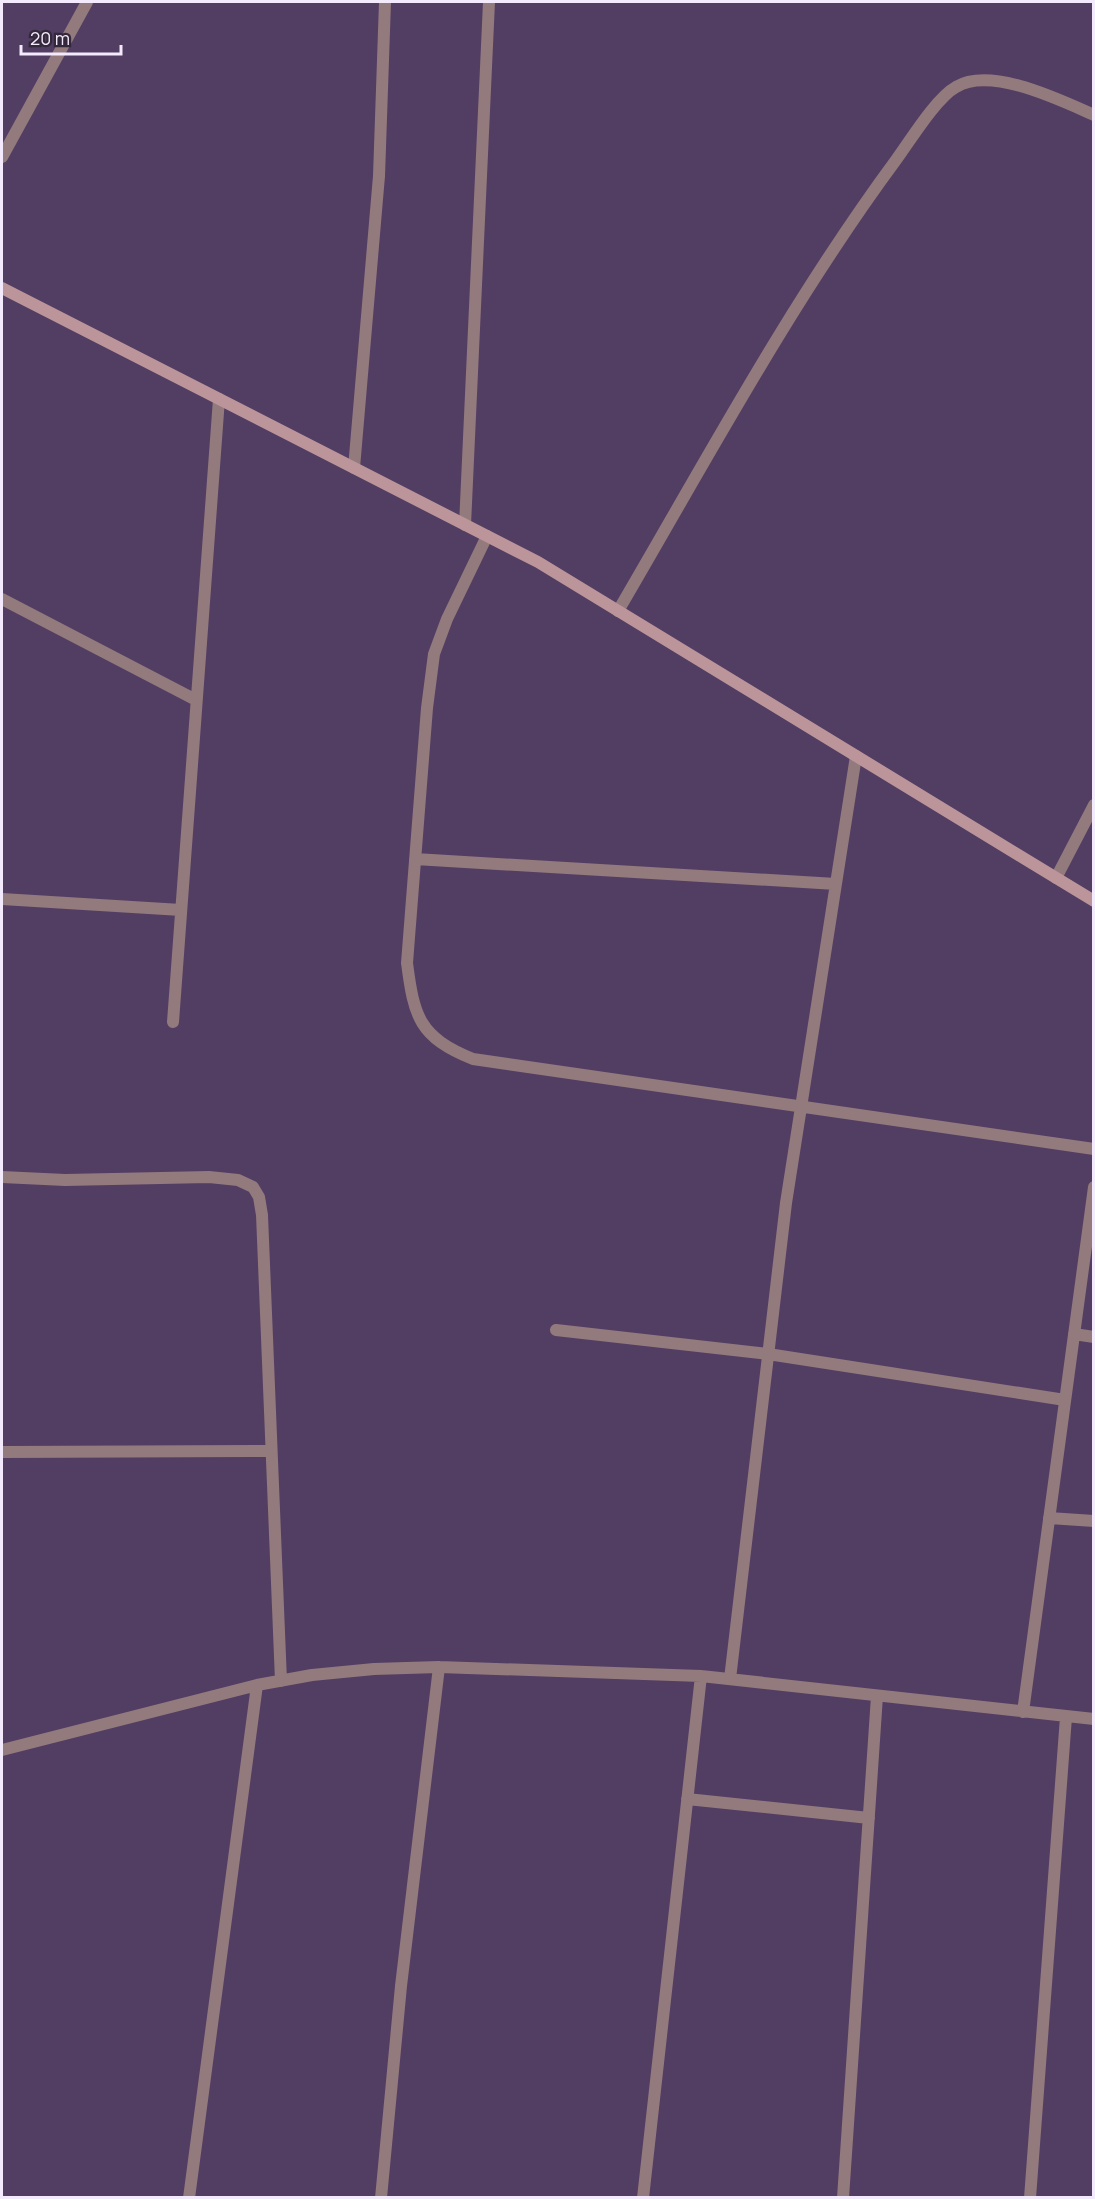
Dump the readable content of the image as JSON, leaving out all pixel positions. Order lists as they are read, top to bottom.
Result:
{
  "scale_bar": "20 m"
}
